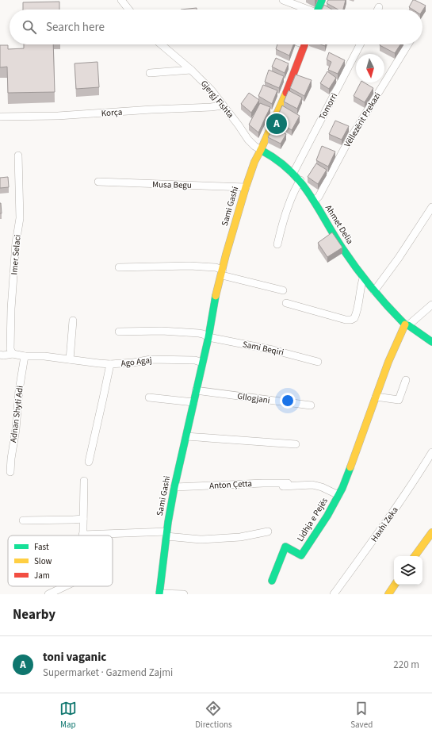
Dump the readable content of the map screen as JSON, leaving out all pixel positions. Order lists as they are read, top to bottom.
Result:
{
  "streets": {
    "street": [
      "Gjergj Fishta",
      "Tomorri",
      "Korça",
      "Vëllezërit Prekazi",
      "Musa Begu",
      "Sami Gashi",
      "Ahmet Delia",
      "Imer Selaci",
      "Sami Beqiri",
      "Ago Agaj",
      "Gllogjani",
      "Adnan Shyti Adi",
      "Anton Çetta",
      "Lidhja e Pejës",
      "Haxhi Zeka"
    ]
  },
  "crossings": [
    ["Gjergj Fishta", "Korça"],
    ["Gjergj Fishta", "Sami Gashi"],
    ["Gjergj Fishta", "Ahmet Delia"],
    ["Tomorri", "Ahmet Delia"],
    ["Vëllezërit Prekazi", "Ahmet Delia"],
    ["Musa Begu", "Sami Gashi"],
    ["Sami Gashi", "Ahmet Delia"],
    ["Sami Gashi", "Sami Beqiri"],
    ["Sami Gashi", "Ago Agaj"],
    ["Sami Gashi", "Gllogjani"],
    ["Sami Gashi", "Anton Çetta"],
    ["Ahmet Delia", "Lidhja e Pejës"],
    ["Imer Selaci", "Ago Agaj"],
    ["Ago Agaj", "Adnan Shyti Adi"],
    ["Anton Çetta", "Lidhja e Pejës"]
  ],
  "legend": ["Fast", "Slow", "Jam"],
  "north": "bottom",
  "page": {
    "search": "Search here",
    "pins": "A",
    "heading": "Nearby",
    "list": [
      {
        "mark": "A",
        "name": "toni vaganic",
        "note": "Supermarket · Gazmend Zajmi",
        "value": "220 m"
      }
    ],
    "nav": ["Map", "Directions", "Saved"]
  }
}
